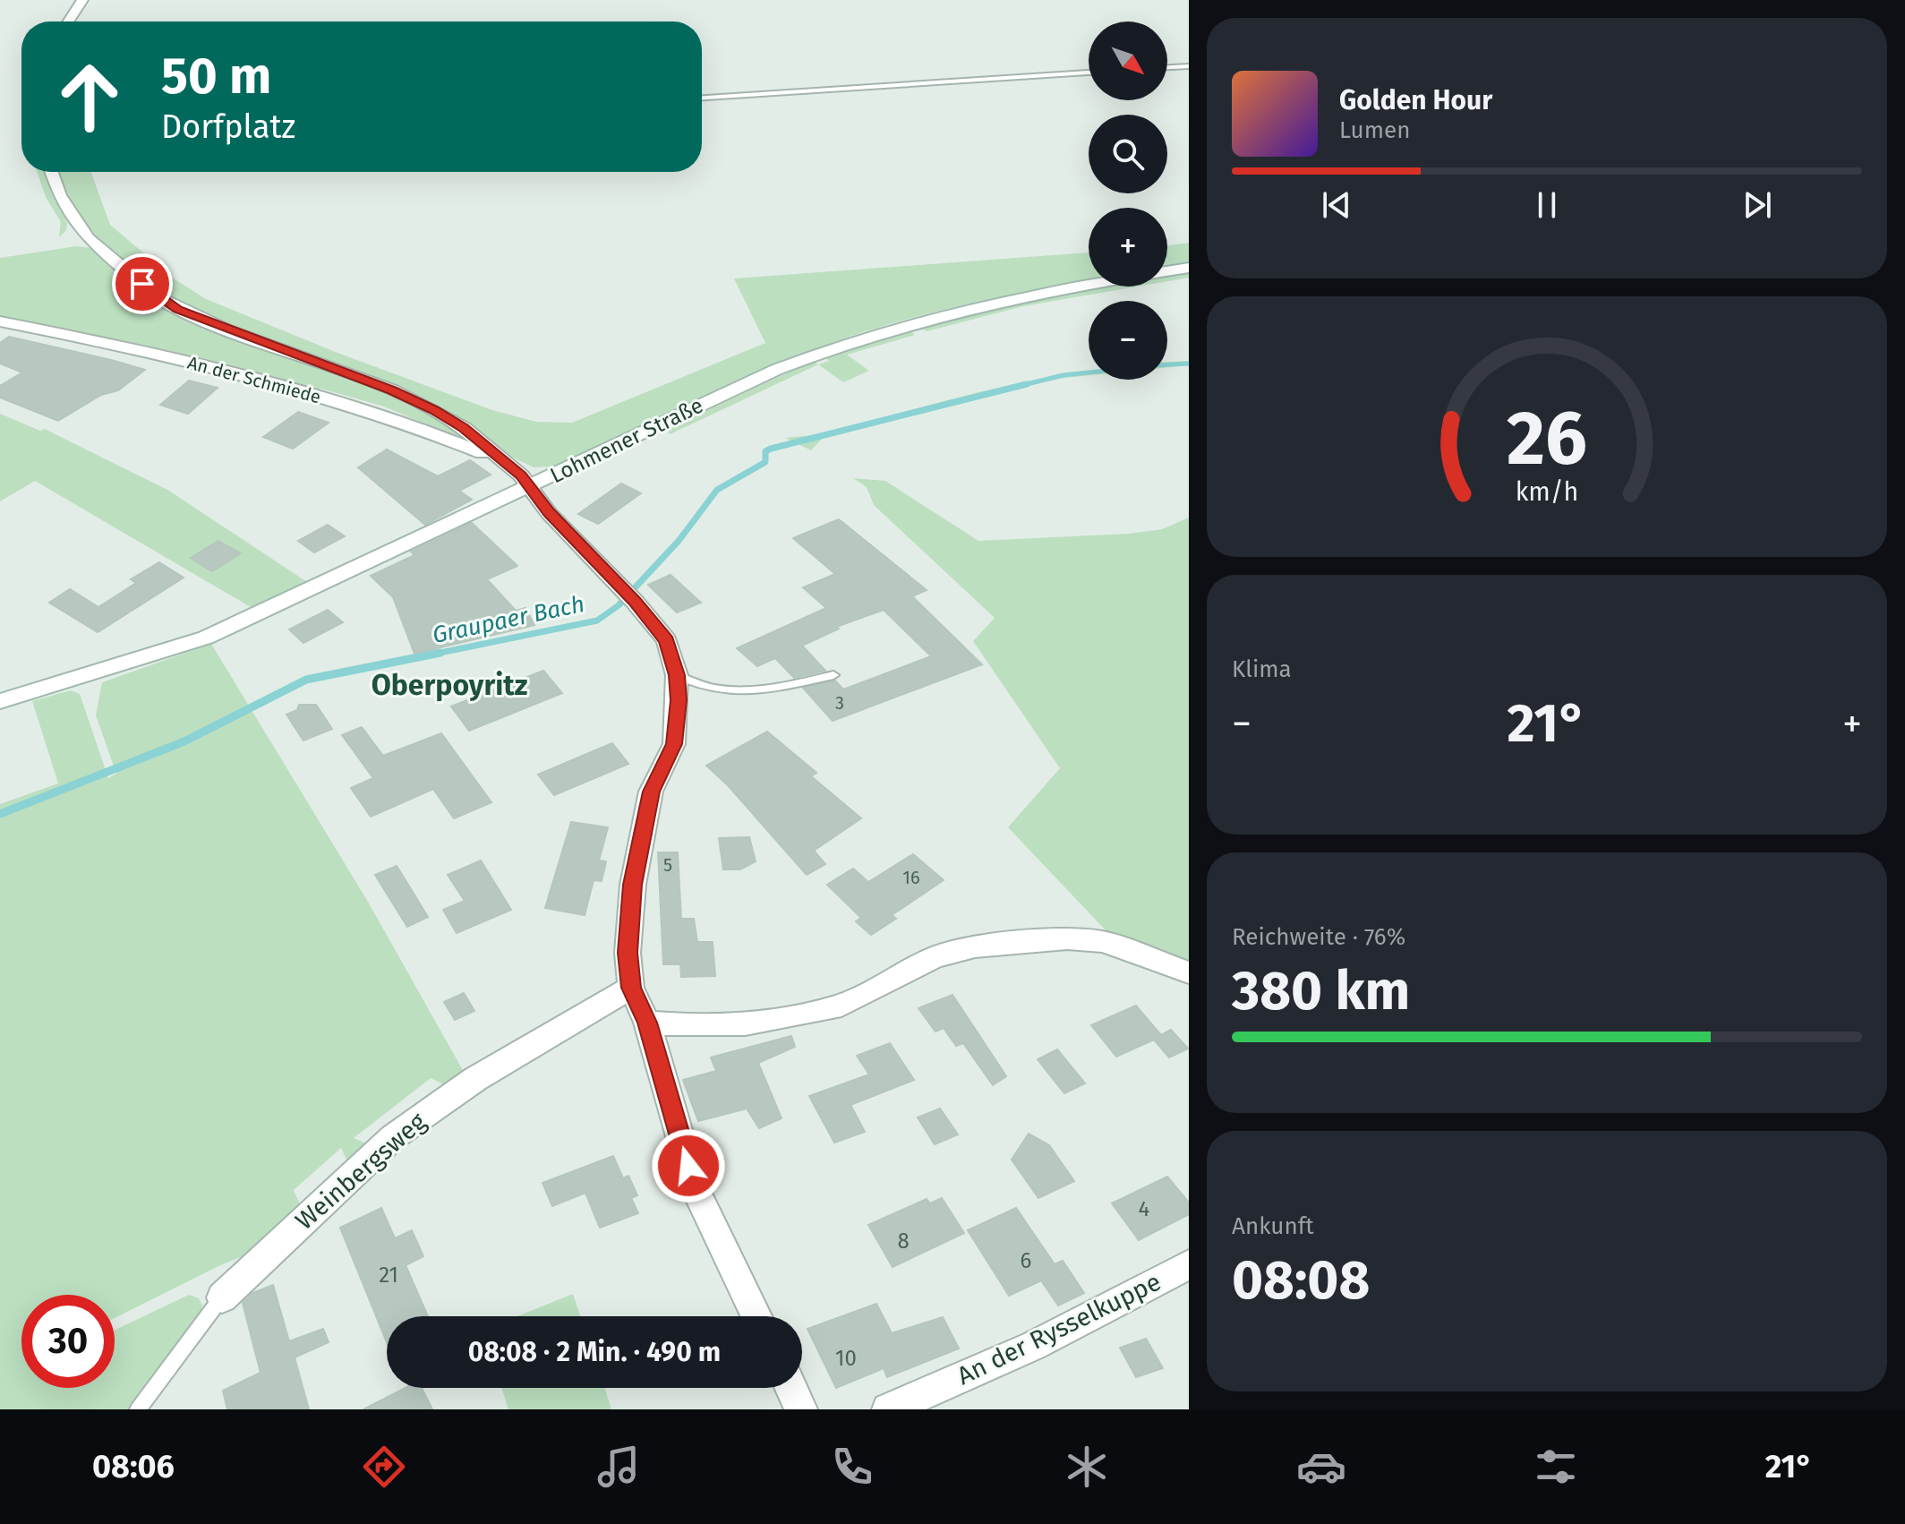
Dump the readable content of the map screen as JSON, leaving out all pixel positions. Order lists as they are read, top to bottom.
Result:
{
  "streets": {
    "street": [
      "An der Schmiede",
      "Lohmener Straße",
      "Weinbergsweg",
      "An der Rysselkuppe"
    ]
  },
  "districts": ["Oberpoyritz"],
  "water": ["Graupaer Bach"],
  "house_numbers": [
    "3",
    "5",
    "16",
    "4",
    "8",
    "6",
    "21",
    "10"
  ],
  "north": "bottom right",
  "page": {
    "map_buttons": ["+", "−"],
    "turn": ["50 m", "Dorfplatz"],
    "song": ["Golden Hour", "Lumen"],
    "tile": [
      "Klima",
      ["Reichweite · 76%", "380 km"],
      ["Ankunft", "08:08"]
    ],
    "heat": ["−", "21°", "+"],
    "limit": "30",
    "trip": "08:08 · 2 Min. · 490 m",
    "tabs": ["08:06", "21°"],
    "gauge": ["26", "km/h"]
  }
}
